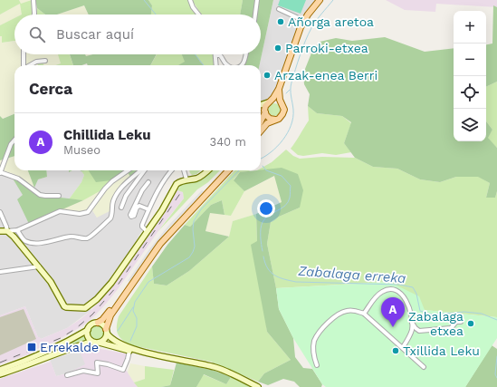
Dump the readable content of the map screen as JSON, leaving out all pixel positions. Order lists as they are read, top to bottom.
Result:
{
  "water": ["Zabalaga erreka"],
  "places": {
    "other": [
      "Añorga aretoa",
      "Parroki-etxea",
      "Arzak-enea Berri",
      "Zabalaga etxea",
      "Txillida Leku"
    ],
    "transit": ["Errekalde"]
  },
  "page": {
    "map_buttons": ["+", "−"],
    "search": "Buscar aquí",
    "heading": "Cerca",
    "list": [
      {
        "mark": "A",
        "name": "Chillida Leku",
        "note": "Museo",
        "value": "340 m"
      }
    ],
    "pins": "A"
  }
}
